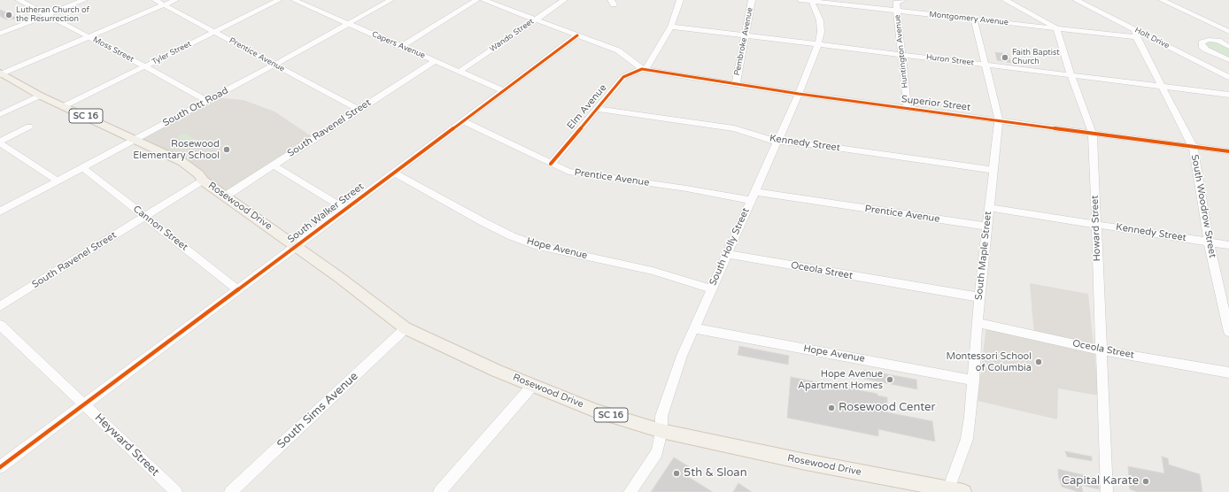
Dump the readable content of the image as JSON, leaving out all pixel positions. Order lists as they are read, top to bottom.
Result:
{
  "streets": {
    "main road": ["SC 16", "Rosewood Drive"],
    "street": [
      "Montgomery Avenue",
      "Wando Street",
      "Holt Drive",
      "Pembroke Avenue",
      "Capers Avenue",
      "Moss Street",
      "Huntington Avenue",
      "Tyler Street",
      "Prentice Avenue",
      "Huron Street",
      "Superior Street",
      "South Ott Road",
      "Elm Avenue",
      "South Ravenel Street",
      "Kennedy Street",
      "South Woodrow Street",
      "South Walker Street",
      "Cannon Street",
      "Howard Street",
      "South Holly Street",
      "Hope Avenue",
      "South Maple Street",
      "Oceola Street",
      "South Sims Avenue",
      "Heyward Street"
    ]
  },
  "crossings": [
    ["Montgomery Avenue", "Holt Drive"],
    ["Montgomery Avenue", "Huntington Avenue"],
    ["Montgomery Avenue", "South Woodrow Street"],
    ["Montgomery Avenue", "Howard Street"],
    ["Montgomery Avenue", "South Holly Street"],
    ["Montgomery Avenue", "South Maple Street"],
    ["Wando Street", "Capers Avenue"],
    ["Holt Drive", "South Woodrow Street"],
    ["Pembroke Avenue", "Huron Street"],
    ["Pembroke Avenue", "Superior Street"],
    ["Capers Avenue", "South Ott Road"],
    ["Capers Avenue", "South Ravenel Street"],
    ["Capers Avenue", "South Walker Street"],
    ["Moss Street", "Tyler Street"],
    ["Moss Street", "South Ott Road"],
    ["Huntington Avenue", "Huron Street"],
    ["Huntington Avenue", "Superior Street"],
    ["Tyler Street", "Prentice Avenue"],
    ["Tyler Street", "Rosewood Drive"],
    ["Prentice Avenue", "South Ott Road"],
    ["Prentice Avenue", "Elm Avenue"],
    ["Prentice Avenue", "South Ravenel Street"],
    ["Prentice Avenue", "South Walker Street"],
    ["Prentice Avenue", "South Holly Street"],
    ["Prentice Avenue", "South Maple Street"],
    ["Huron Street", "South Woodrow Street"],
    ["Huron Street", "Howard Street"],
    ["Huron Street", "South Holly Street"],
    ["Huron Street", "South Maple Street"],
    ["Superior Street", "Elm Avenue"],
    ["Superior Street", "South Woodrow Street"],
    ["Superior Street", "Howard Street"],
    ["Superior Street", "South Holly Street"],
    ["Superior Street", "South Maple Street"],
    ["South Ott Road", "Rosewood Drive"],
    ["South Ott Road", "Cannon Street"],
    ["Elm Avenue", "Kennedy Street"],
    ["South Ravenel Street", "Rosewood Drive"],
    ["South Ravenel Street", "Cannon Street"],
    ["Kennedy Street", "South Woodrow Street"],
    ["Kennedy Street", "Howard Street"],
    ["Kennedy Street", "South Holly Street"],
    ["Kennedy Street", "South Maple Street"],
    ["Rosewood Drive", "South Walker Street"],
    ["Rosewood Drive", "South Holly Street"],
    ["Rosewood Drive", "South Maple Street"],
    ["Rosewood Drive", "South Sims Avenue"],
    ["South Walker Street", "Cannon Street"],
    ["South Walker Street", "Hope Avenue"],
    ["South Walker Street", "Heyward Street"],
    ["Howard Street", "Oceola Street"],
    ["South Holly Street", "Hope Avenue"],
    ["South Holly Street", "Oceola Street"],
    ["Hope Avenue", "South Maple Street"],
    ["South Maple Street", "Oceola Street"]
  ],
  "places": [
    "Lutheran Church of the Resurrection",
    "Faith Baptist Church",
    "Rosewood Elementary School",
    "Montessori School of Columbia",
    "Hope Avenue Apartment Homes",
    "Rosewood Center",
    "5th & Sloan",
    "Capital Karate"
  ]
}
